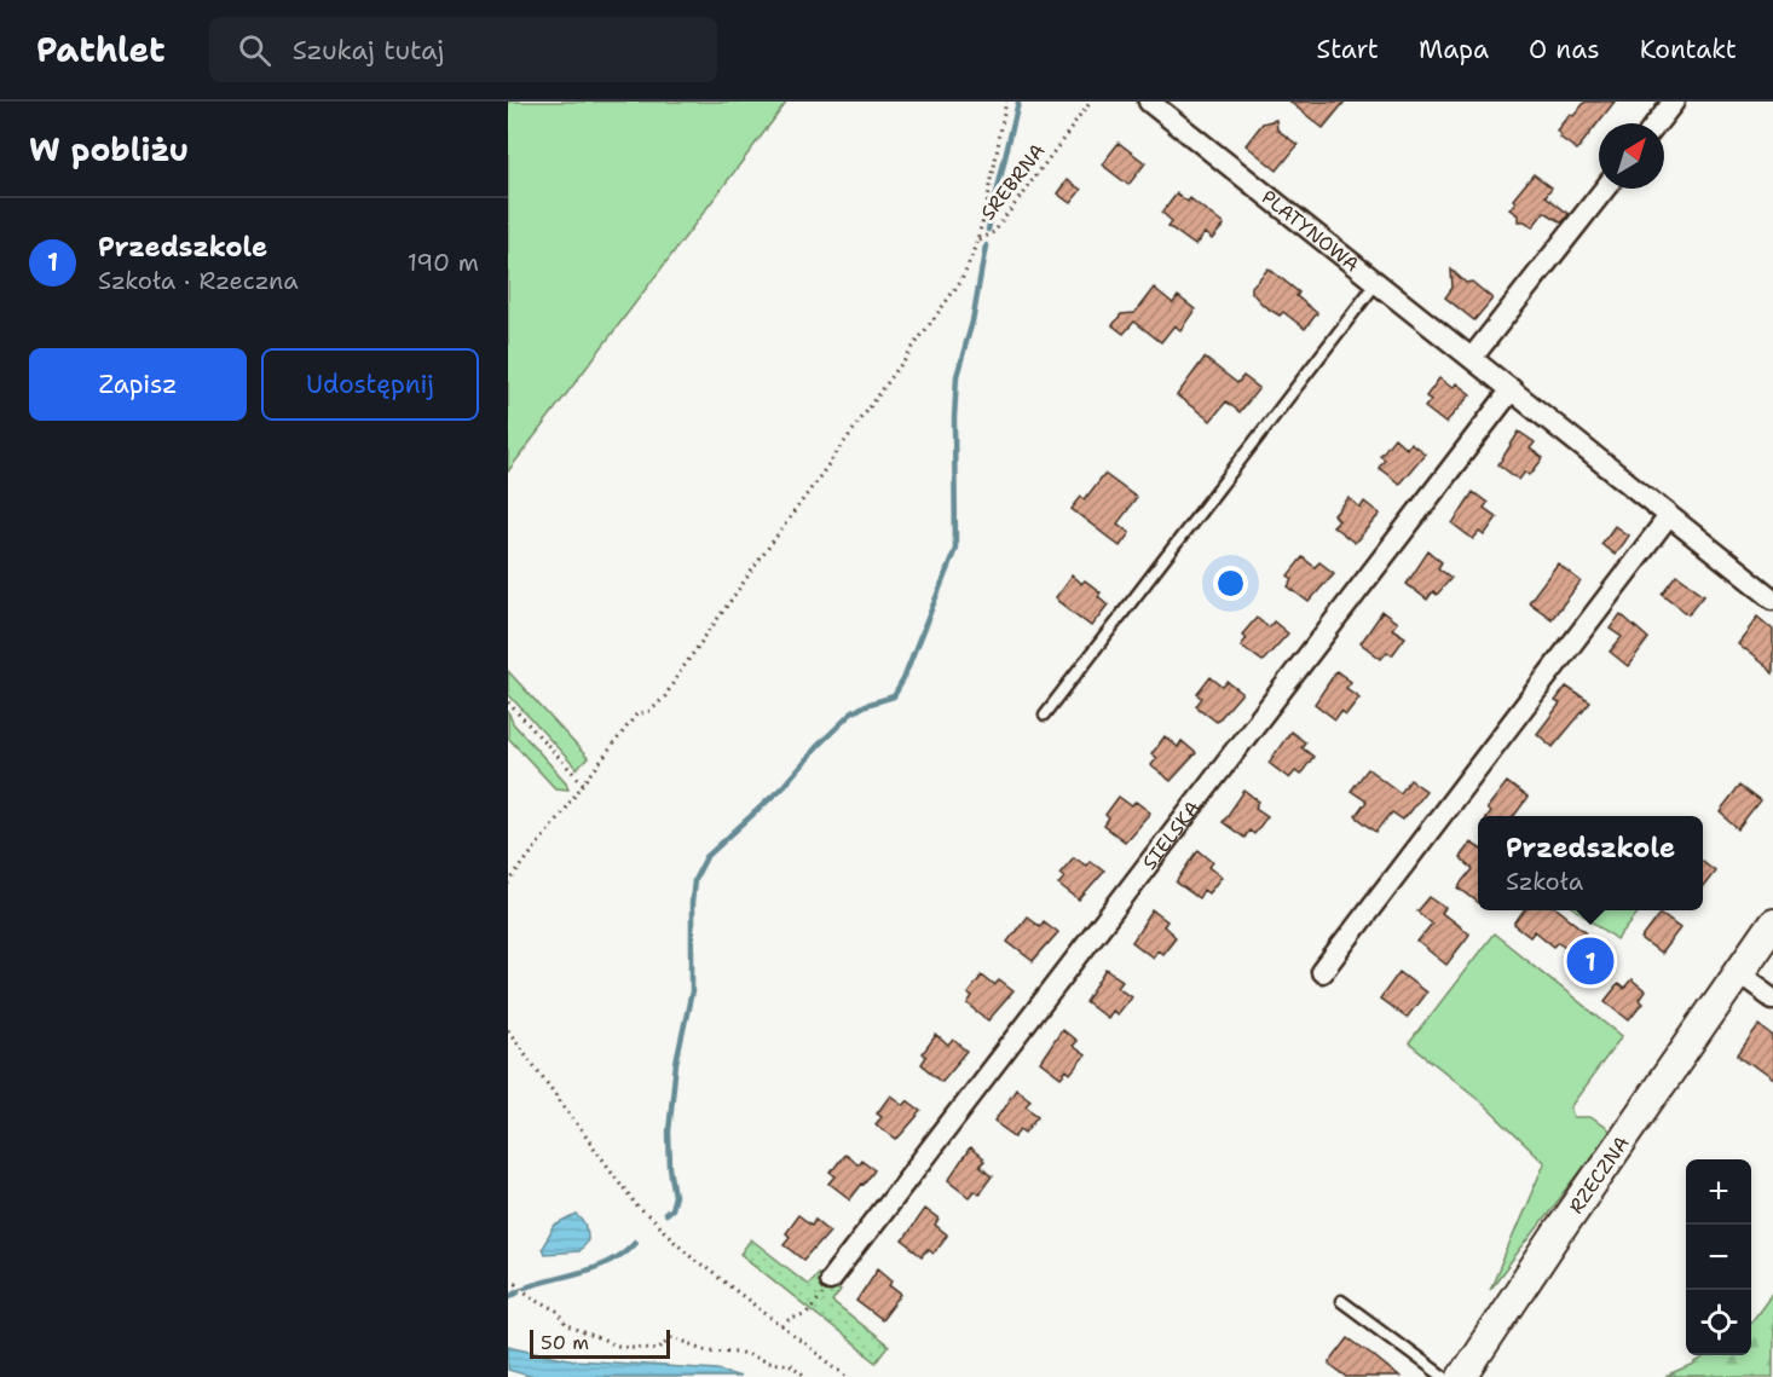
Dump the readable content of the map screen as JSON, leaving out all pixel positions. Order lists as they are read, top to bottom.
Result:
{
  "streets": {
    "street": ["PLATYNOWA", "SIELSKA", "RZECZNA"],
    "path": ["SREBRNA"]
  },
  "crossings": [
    ["PLATYNOWA", "SIELSKA"]
  ],
  "scale_bar": "50 m",
  "north": "top right",
  "page": {
    "header": "Pathlet",
    "search": "Szukaj tutaj",
    "nav": [
      "Start",
      "Mapa",
      "O nas",
      "Kontakt"
    ],
    "heading": "W pobliżu",
    "list": [
      {
        "mark": "1",
        "name": "Przedszkole",
        "note": "Szkoła · Rzeczna",
        "value": "190 m"
      }
    ],
    "buttons": ["Zapisz", "Udostępnij"],
    "popup": ["Przedszkole", "Szkoła"],
    "pins": "1",
    "map_buttons": ["+", "−"],
    "scale": "50 m"
  }
}
